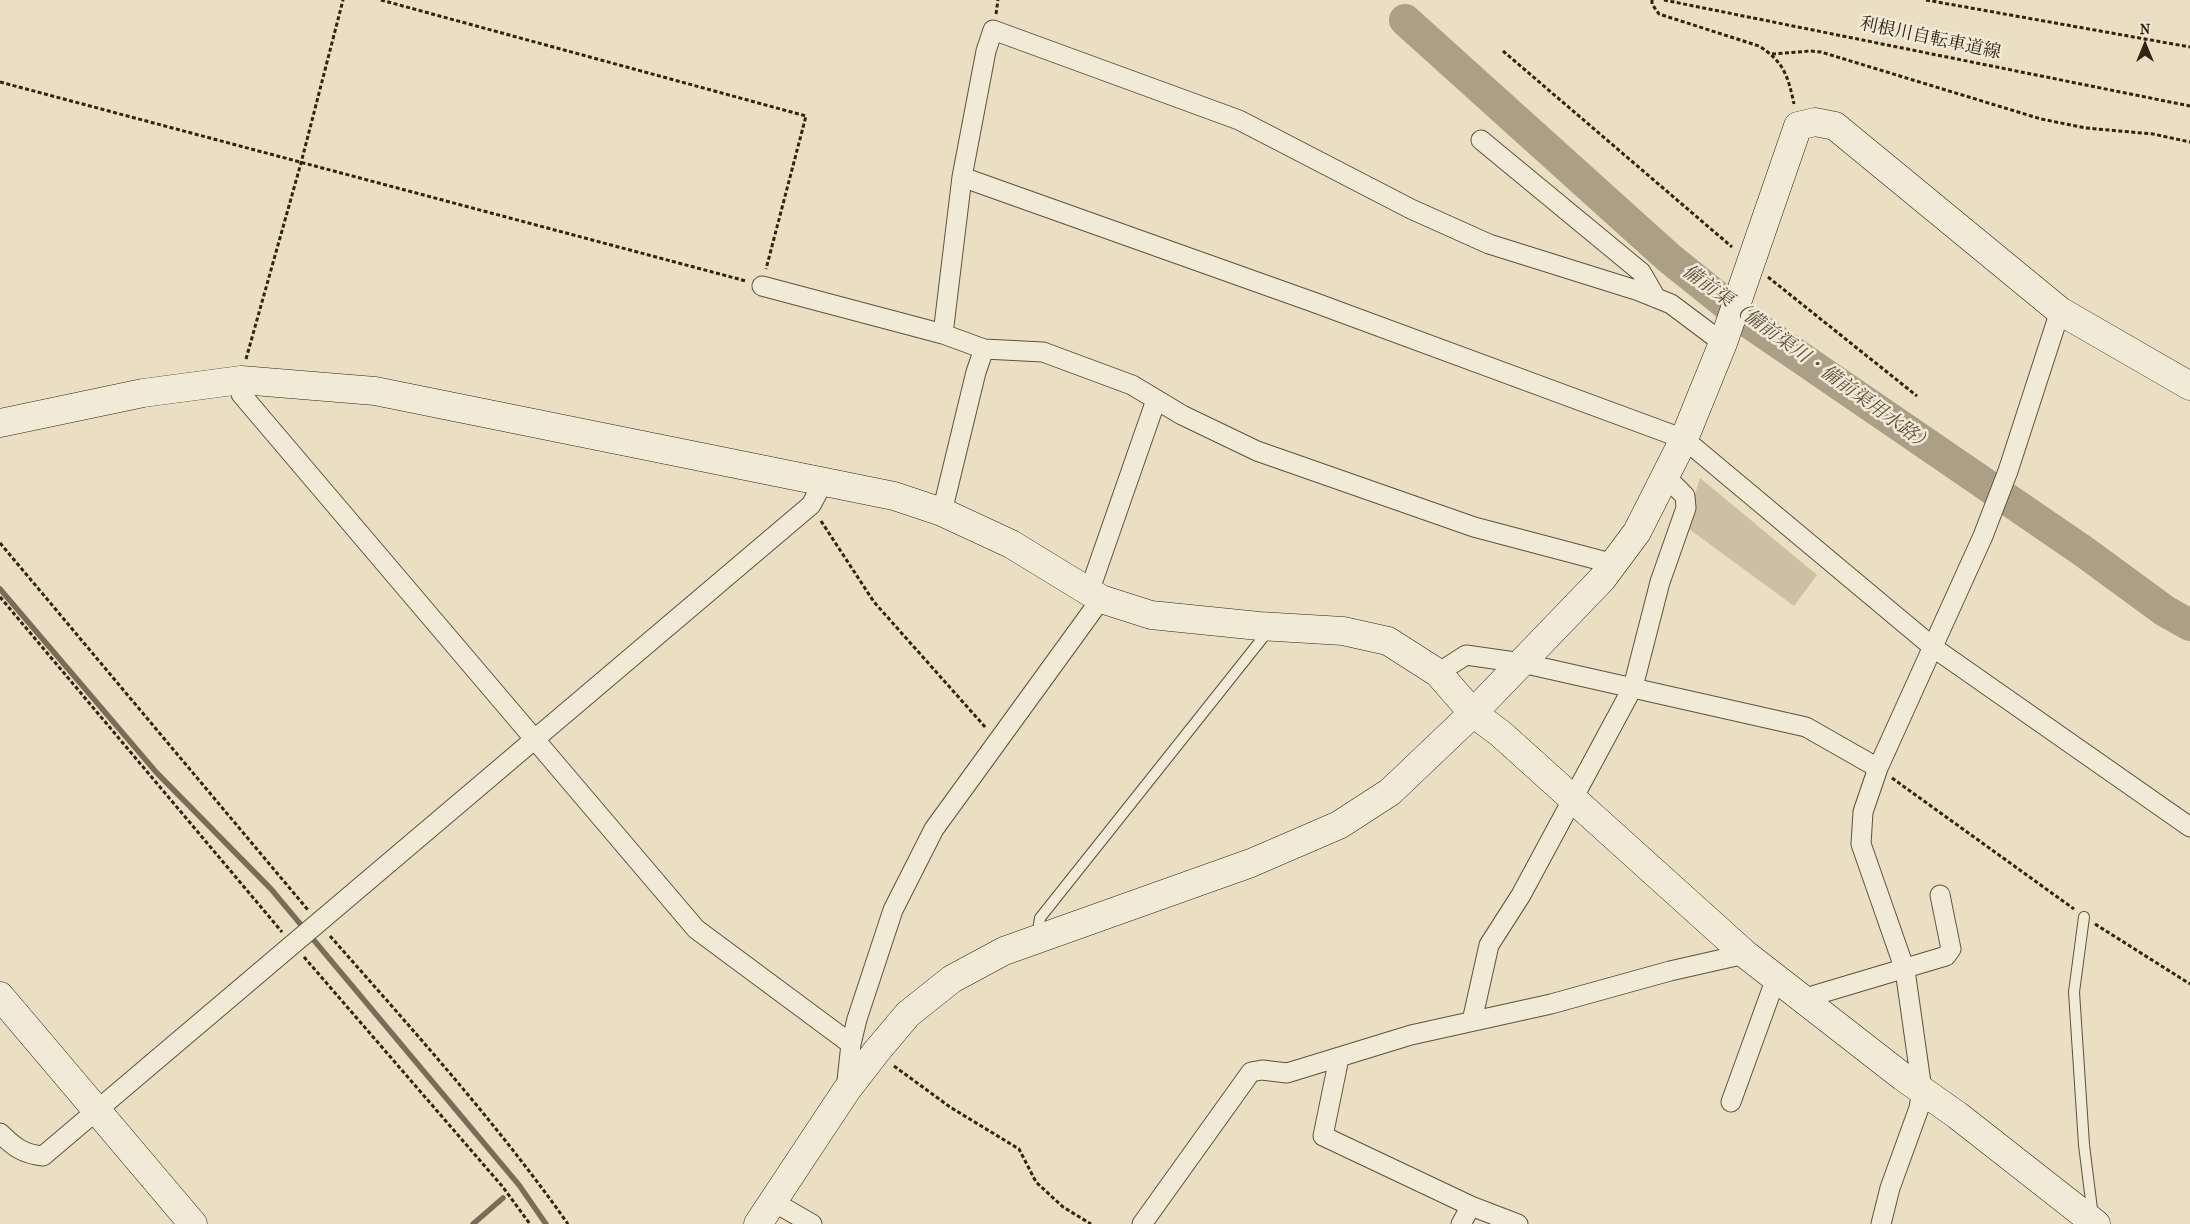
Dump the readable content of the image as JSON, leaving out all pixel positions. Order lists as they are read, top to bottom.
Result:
{
  "streets": {
    "path": ["利根川自転車道線"]
  },
  "water": ["備前渠（備前渠川・備前渠用水路）"],
  "north": "top"
}
